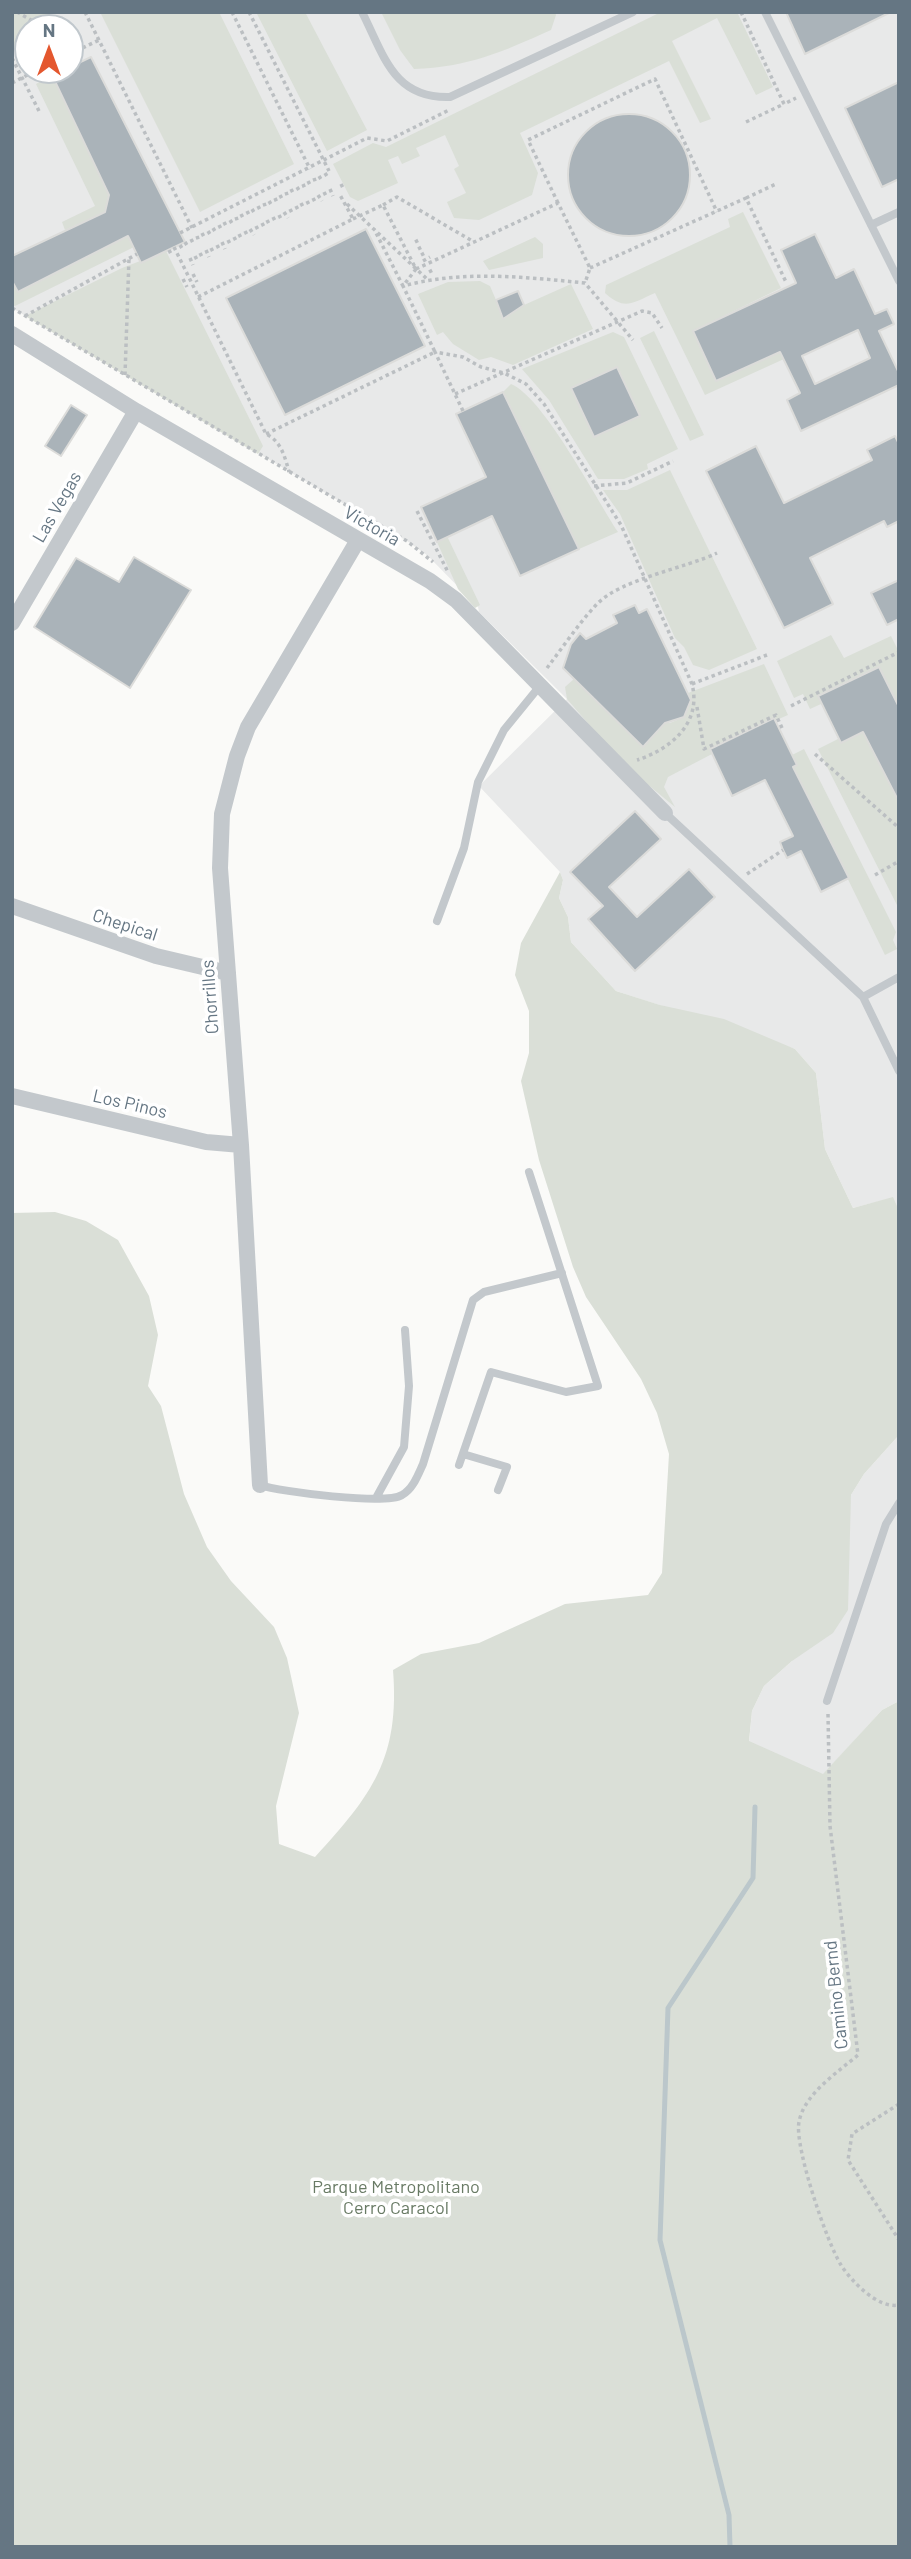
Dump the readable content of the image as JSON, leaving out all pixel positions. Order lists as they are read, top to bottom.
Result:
{
  "streets": {
    "street": [
      "Las Vegas",
      "Victoria",
      "Chepical",
      "Chorrillos",
      "Los Pinos"
    ],
    "path": ["Camino Bernd"]
  },
  "crossings": [
    ["Las Vegas", "Victoria"],
    ["Victoria", "Chorrillos"],
    ["Chepical", "Chorrillos"],
    ["Chorrillos", "Los Pinos"]
  ],
  "parks": ["Parque Metropolitano Cerro Caracol"],
  "north": "top"
}
